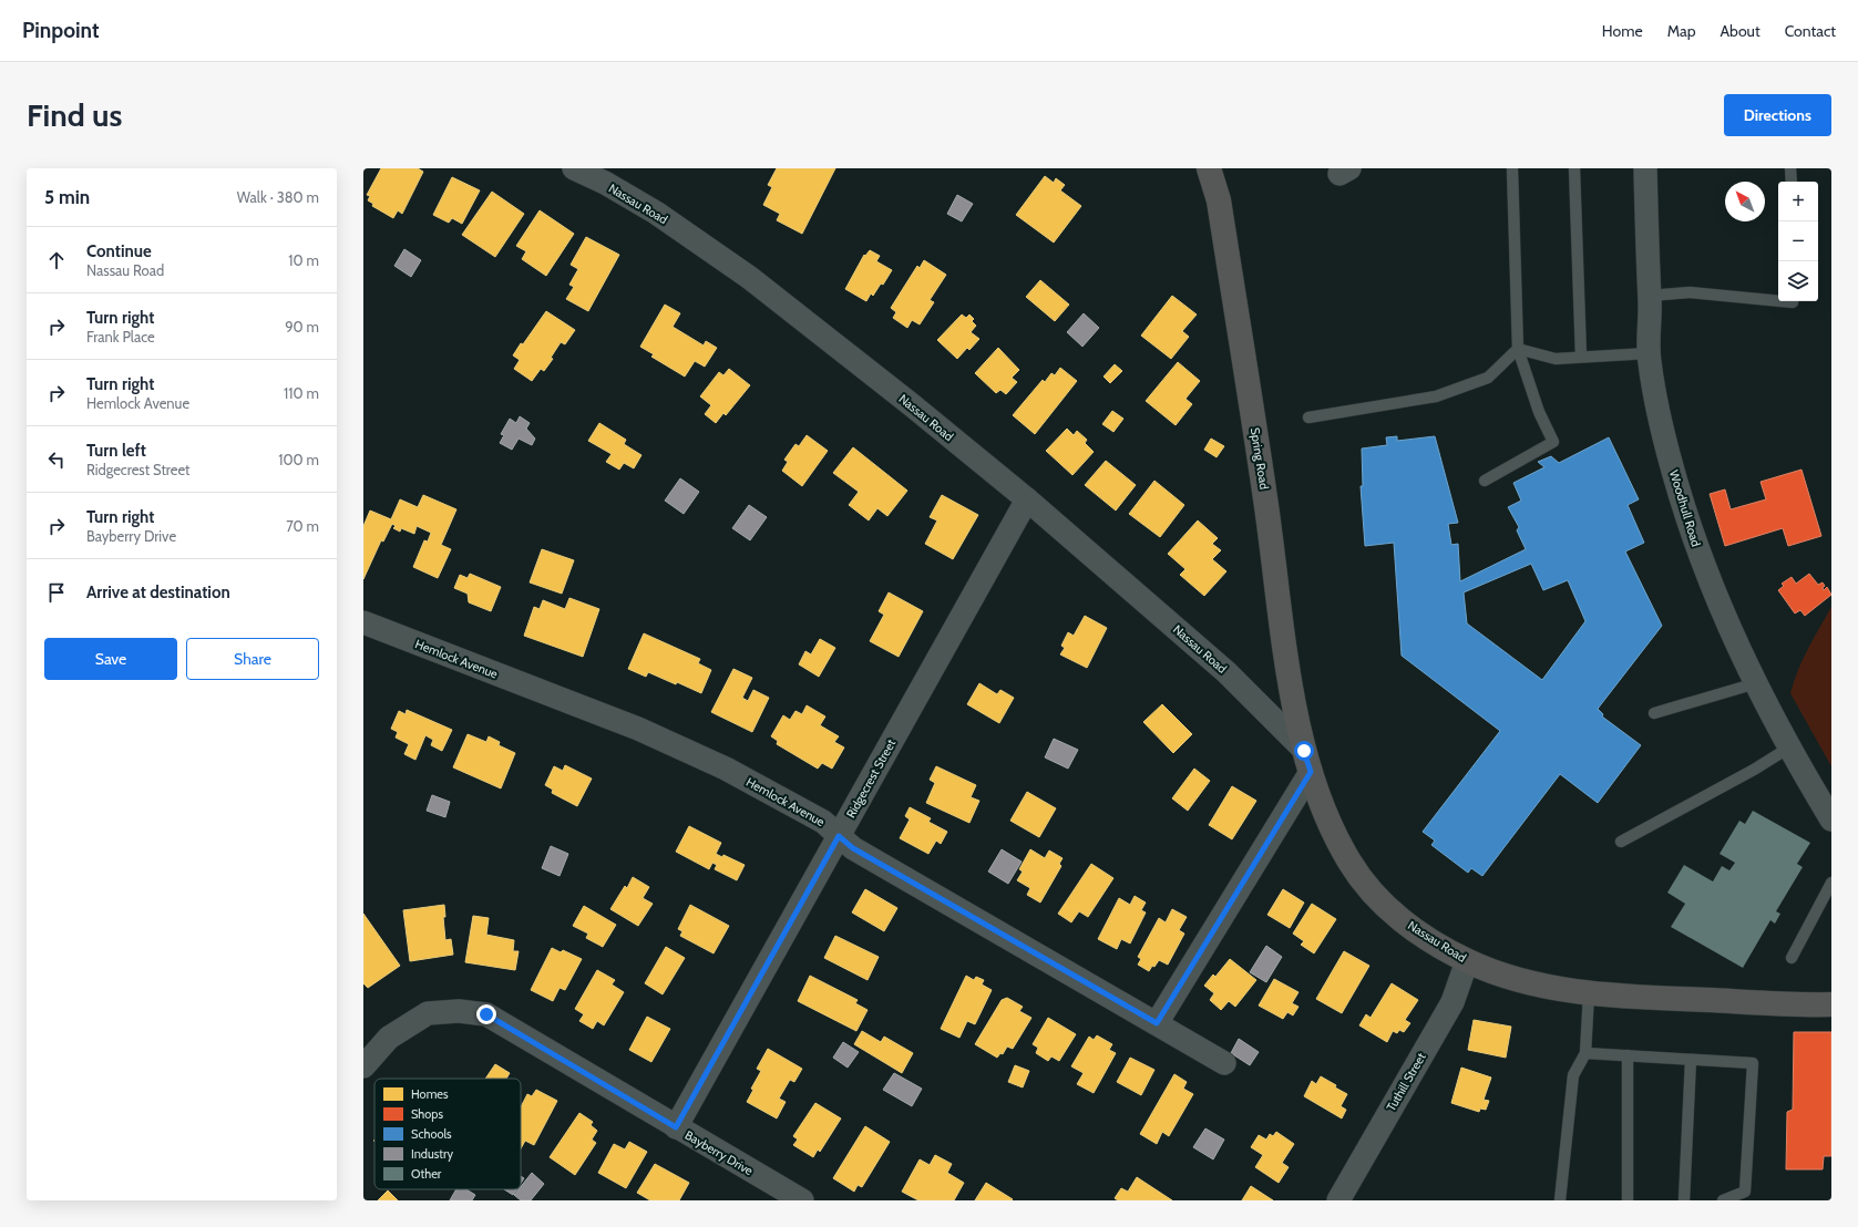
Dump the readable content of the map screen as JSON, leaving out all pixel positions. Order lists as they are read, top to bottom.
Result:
{
  "streets": {
    "main road": ["Nassau Road", "Spring Road"],
    "street": [
      "Woodhull Road",
      "Hemlock Avenue",
      "Ridgecrest Street",
      "Tuthill Street",
      "Bayberry Drive"
    ]
  },
  "crossings": [
    ["Nassau Road", "Spring Road"],
    ["Nassau Road", "Ridgecrest Street"],
    ["Nassau Road", "Tuthill Street"],
    ["Hemlock Avenue", "Ridgecrest Street"],
    ["Ridgecrest Street", "Bayberry Drive"]
  ],
  "legend": [
    "Homes",
    "Shops",
    "Schools",
    "Industry",
    "Other"
  ],
  "north": "top left",
  "page": {
    "header": "Pinpoint",
    "nav": [
      "Home",
      "Map",
      "About",
      "Contact"
    ],
    "buttons": [
      "Directions",
      ["Save", "Share"]
    ],
    "title": "Find us",
    "heading": ["5 min", "Walk · 380 m"],
    "map_buttons": ["+", "−"],
    "list": [
      ["Continue", "Nassau Road", "10 m"],
      ["Turn right", "Frank Place", "90 m"],
      ["Turn right", "Hemlock Avenue", "110 m"],
      ["Turn left", "Ridgecrest Street", "100 m"],
      ["Turn right", "Bayberry Drive", "70 m"],
      "Arrive at destination"
    ]
  }
}
